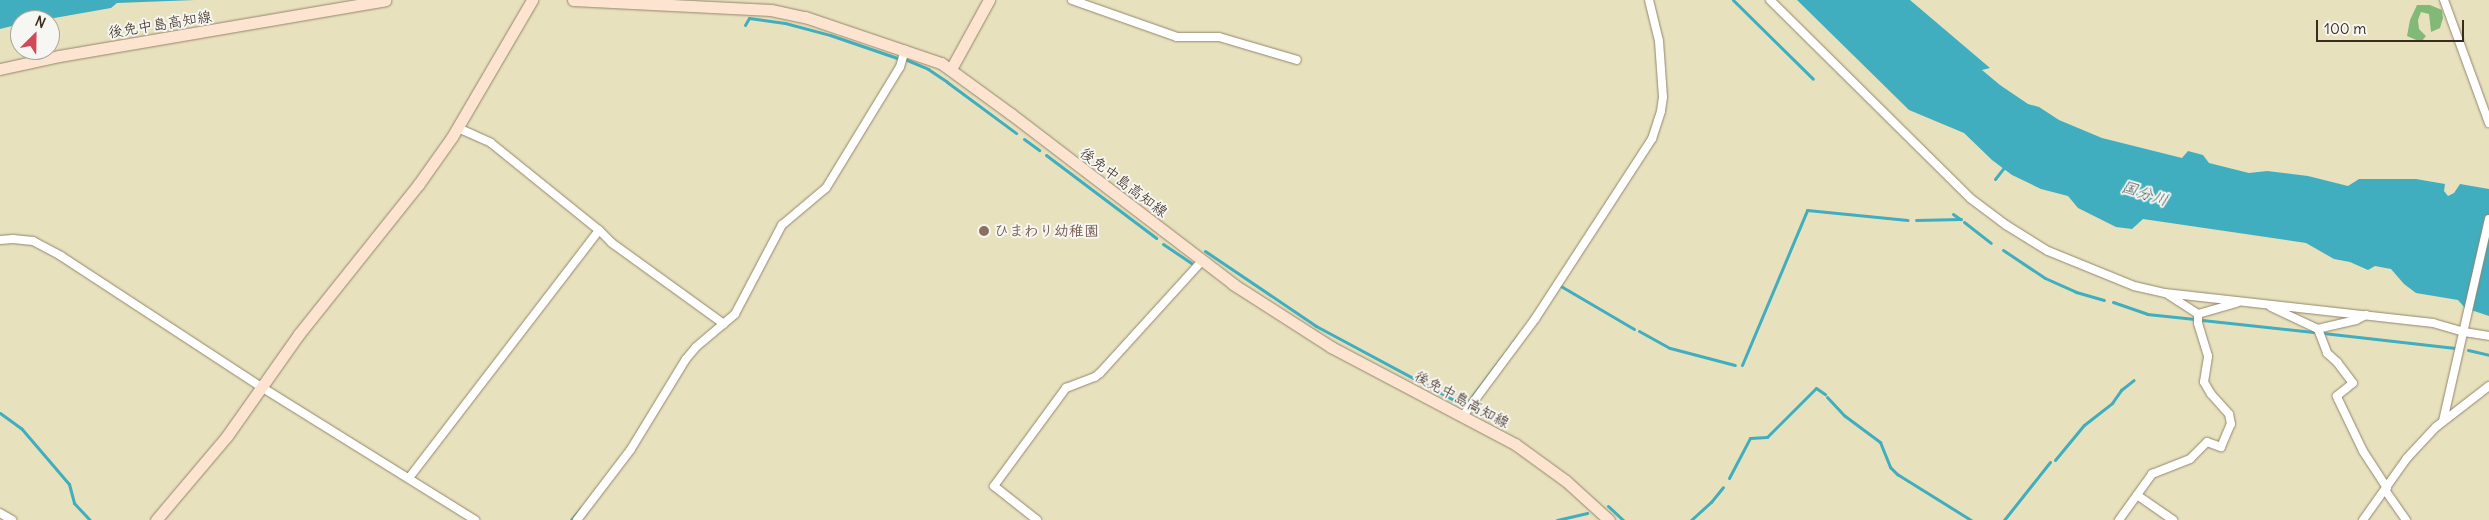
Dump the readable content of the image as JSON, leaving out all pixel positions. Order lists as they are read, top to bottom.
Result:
{
  "streets": {
    "main road": ["後免中島高知線"]
  },
  "water": ["国分川"],
  "places": ["ひまわり幼稚園"],
  "scale_bar": "100 m",
  "north": "top right"
}
